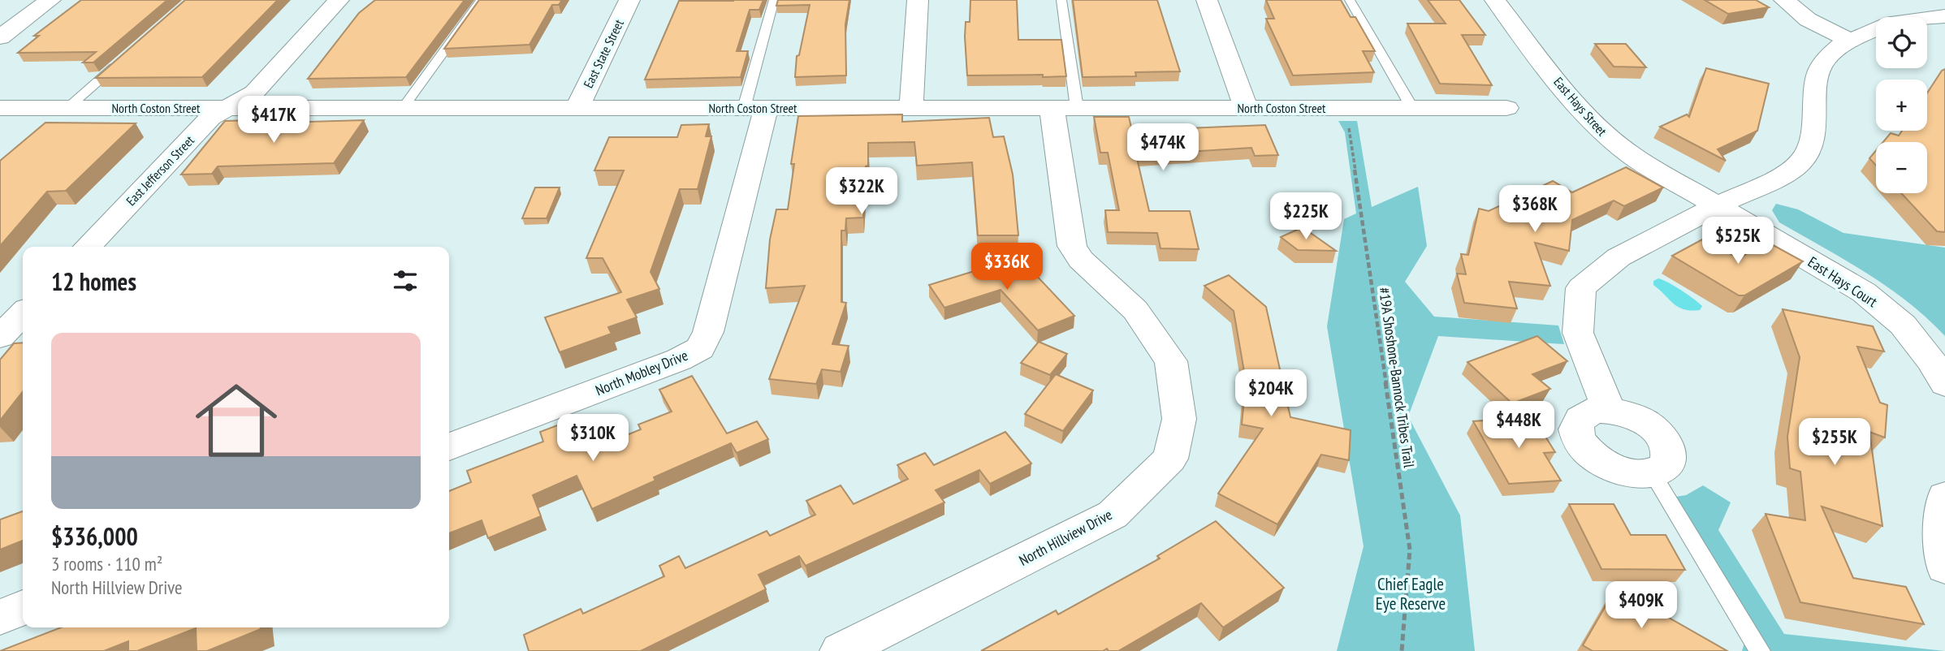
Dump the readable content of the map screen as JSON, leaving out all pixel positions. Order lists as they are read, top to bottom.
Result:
{
  "streets": {
    "street": [
      "East State Street",
      "East Hays Street",
      "North Coston Street",
      "East Jefferson Street",
      "East Hays Court",
      "North Mobley Drive",
      "North Hillview Drive"
    ],
    "path": ["#19A Shoshone-Bannock Tribes Trail"]
  },
  "crossings": [
    ["East State Street", "North Coston Street"],
    ["East Hays Street", "East Hays Court"],
    ["North Coston Street", "East Jefferson Street"],
    ["North Coston Street", "North Mobley Drive"],
    ["North Coston Street", "#19A Shoshone-Bannock Tribes Trail"],
    ["North Coston Street", "North Hillview Drive"]
  ],
  "parks": ["Chief Eagle Eye Reserve"],
  "page": {
    "map_buttons": ["+", "−"],
    "price": [
      "$417K",
      "$474K",
      "$322K",
      "$368K",
      "$225K",
      "$525K",
      "$336K",
      "$204K",
      "$448K",
      "$310K",
      "$255K",
      "$409K"
    ],
    "heading": "12 homes",
    "list": [
      {
        "name": "$336,000",
        "note": "3 rooms · 110 m² · North Hillview Drive"
      }
    ]
  }
}
